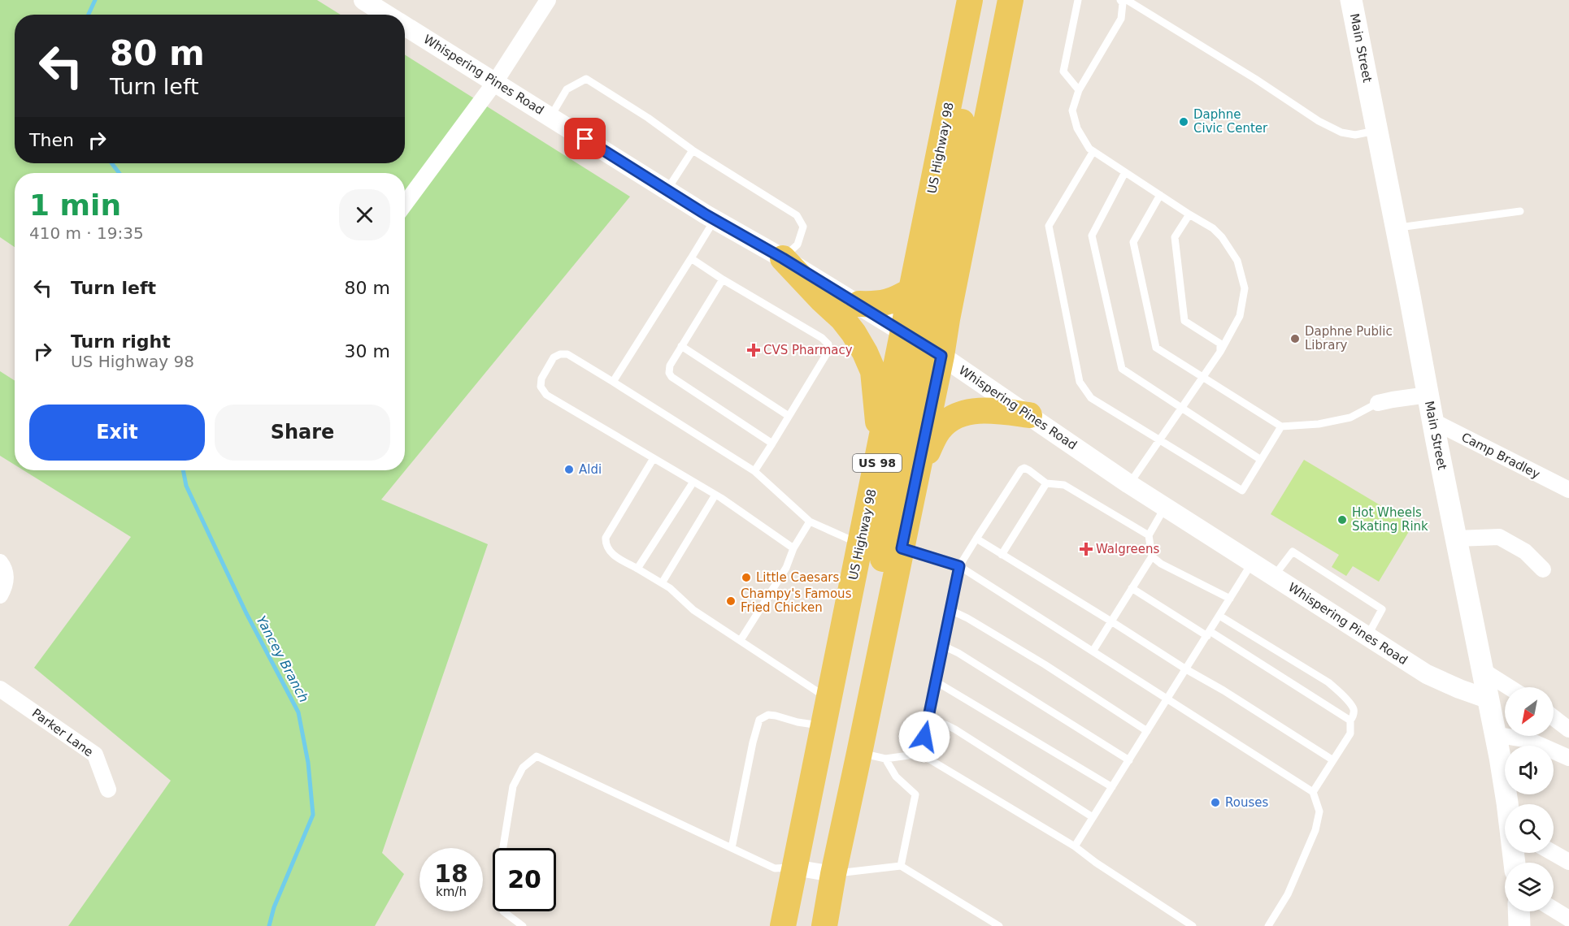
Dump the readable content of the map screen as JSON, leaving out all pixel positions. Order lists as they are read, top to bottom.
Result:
{
  "streets": {
    "main road": ["Main Street", "US Highway 98", "US 98"],
    "street": ["Whispering Pines Road", "Camp Bradley", "Parker Lane"]
  },
  "crossings": [
    ["Main Street", "Whispering Pines Road"],
    ["Main Street", "Camp Bradley"],
    ["Whispering Pines Road", "US Highway 98"],
    ["Whispering Pines Road", "US 98"]
  ],
  "water": ["Yancey Branch"],
  "places": {
    "other": [
      "Daphne Civic Center",
      "Daphne Public Library",
      "Aldi",
      "Hot Wheels Skating Rink",
      "Little Caesars",
      "Champy's Famous Fried Chicken",
      "Rouses"
    ],
    "health": ["CVS Pharmacy", "Walgreens"]
  },
  "north": "bottom left",
  "page": {
    "turn": ["80 m", "Turn left"],
    "then": "Then",
    "heading": ["1 min", "410 m · 19:35"],
    "list": [
      {
        "name": "Turn left",
        "value": "80 m"
      },
      {
        "name": "Turn right",
        "note": "US Highway 98",
        "value": "30 m"
      }
    ],
    "buttons": ["Exit", "Share"],
    "speed": "18 km/h",
    "limit": "20"
  }
}
